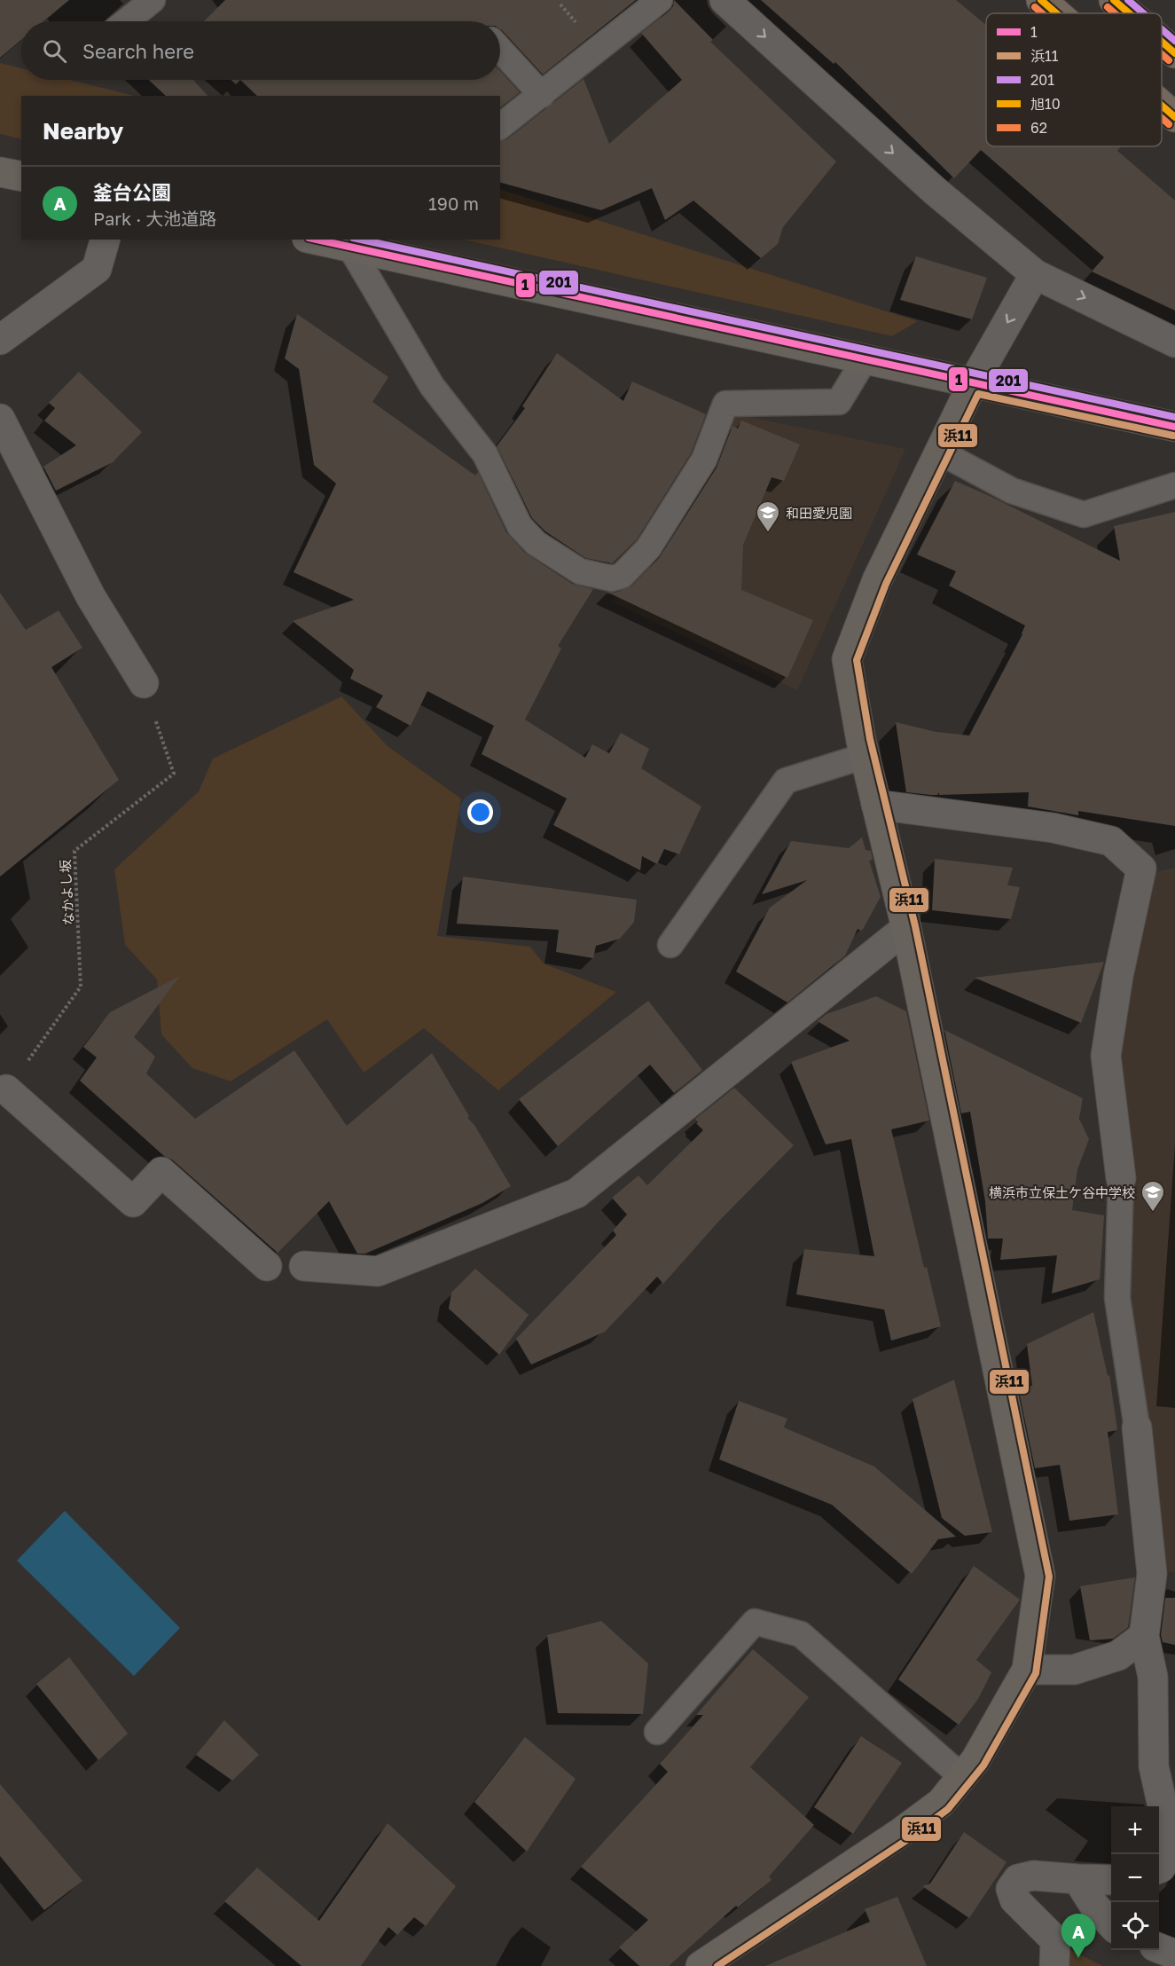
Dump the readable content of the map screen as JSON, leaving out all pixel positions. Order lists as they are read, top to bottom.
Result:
{
  "streets": {
    "path": ["なかよし坂"]
  },
  "places": {
    "school or university": ["和田愛児園", "横浜市立保土ケ谷中学校"]
  },
  "lines": [
    "transit line 201",
    "transit line 旭10",
    "transit line 62",
    "transit line 1",
    "transit line 浜11"
  ],
  "legend": [
    "1",
    "浜11",
    "201",
    "旭10",
    "62"
  ],
  "page": {
    "search": "Search here",
    "heading": "Nearby",
    "list": [
      {
        "mark": "A",
        "name": "釜台公園",
        "note": "Park · 大池道路",
        "value": "190 m"
      }
    ],
    "map_buttons": ["+", "−"],
    "pins": "A"
  }
}
